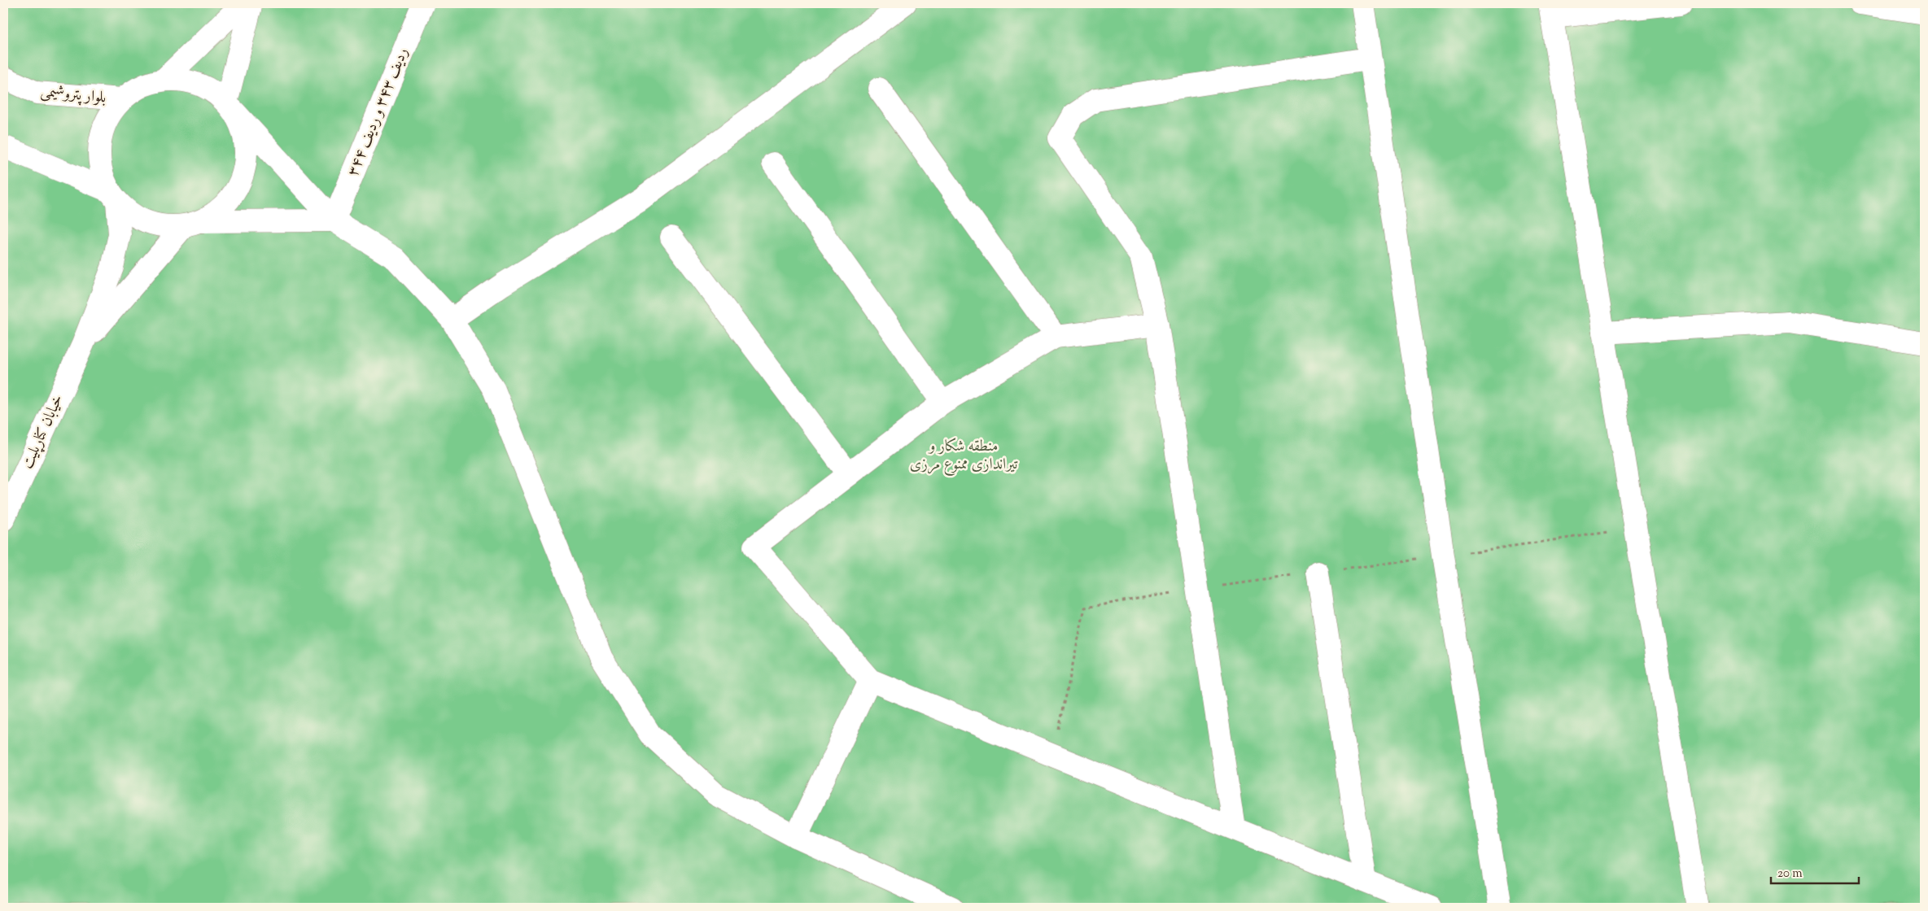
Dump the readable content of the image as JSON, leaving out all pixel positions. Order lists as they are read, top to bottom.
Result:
{
  "streets": {
    "street": ["بلوار پتروشیمی", "ردیف ۳۴۳ و ردیف ۳۴۴", "خیابان کنارپلیت"]
  },
  "crossings": [
    ["بلوار پتروشیمی", "خیابان کنارپلیت"]
  ],
  "parks": ["منطقه شکار و تیراندازی ممنوع مرزی"],
  "scale_bar": "20 m"
}
